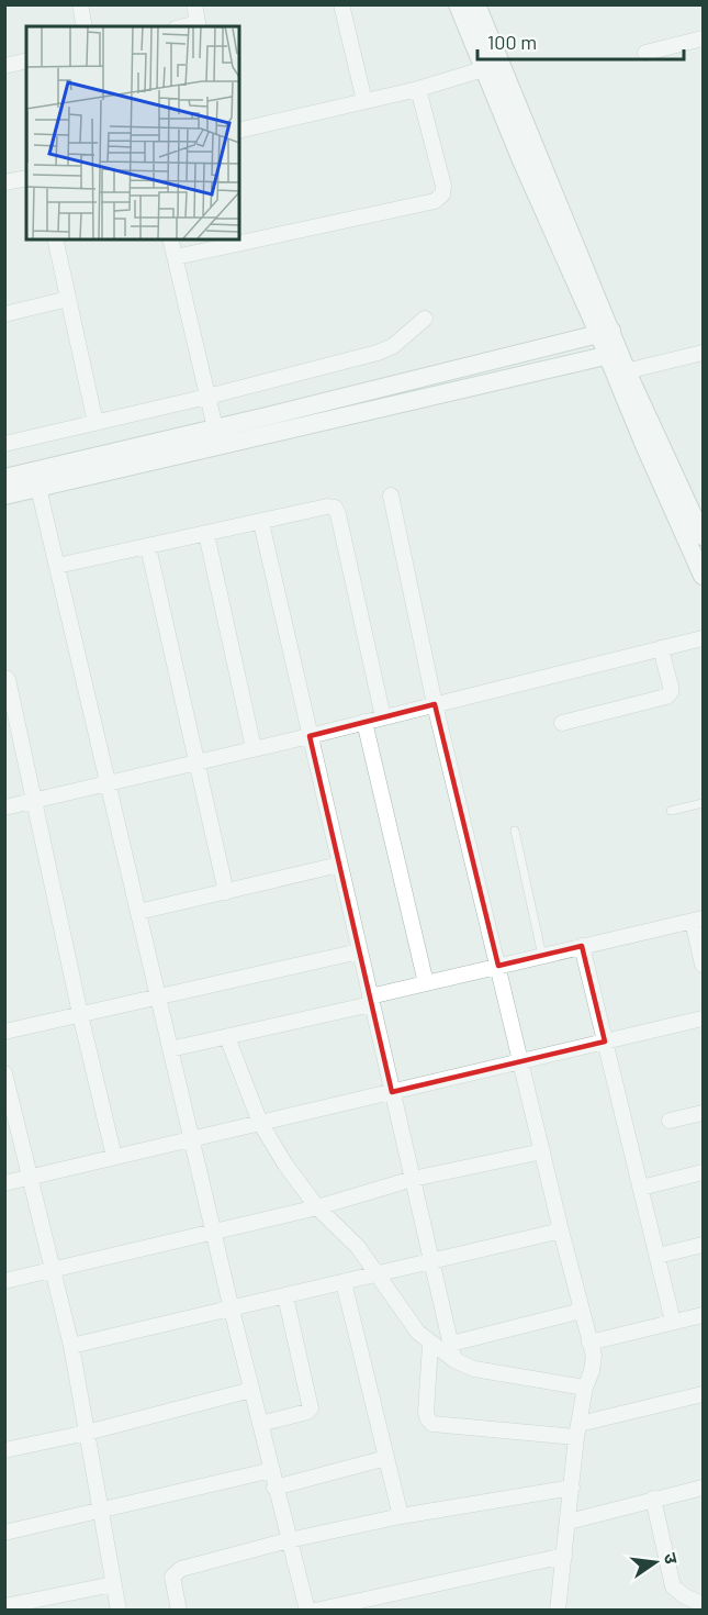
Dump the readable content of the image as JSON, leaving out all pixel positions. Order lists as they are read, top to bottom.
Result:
{
  "scale_bar": "100 m",
  "north": "right"
}
